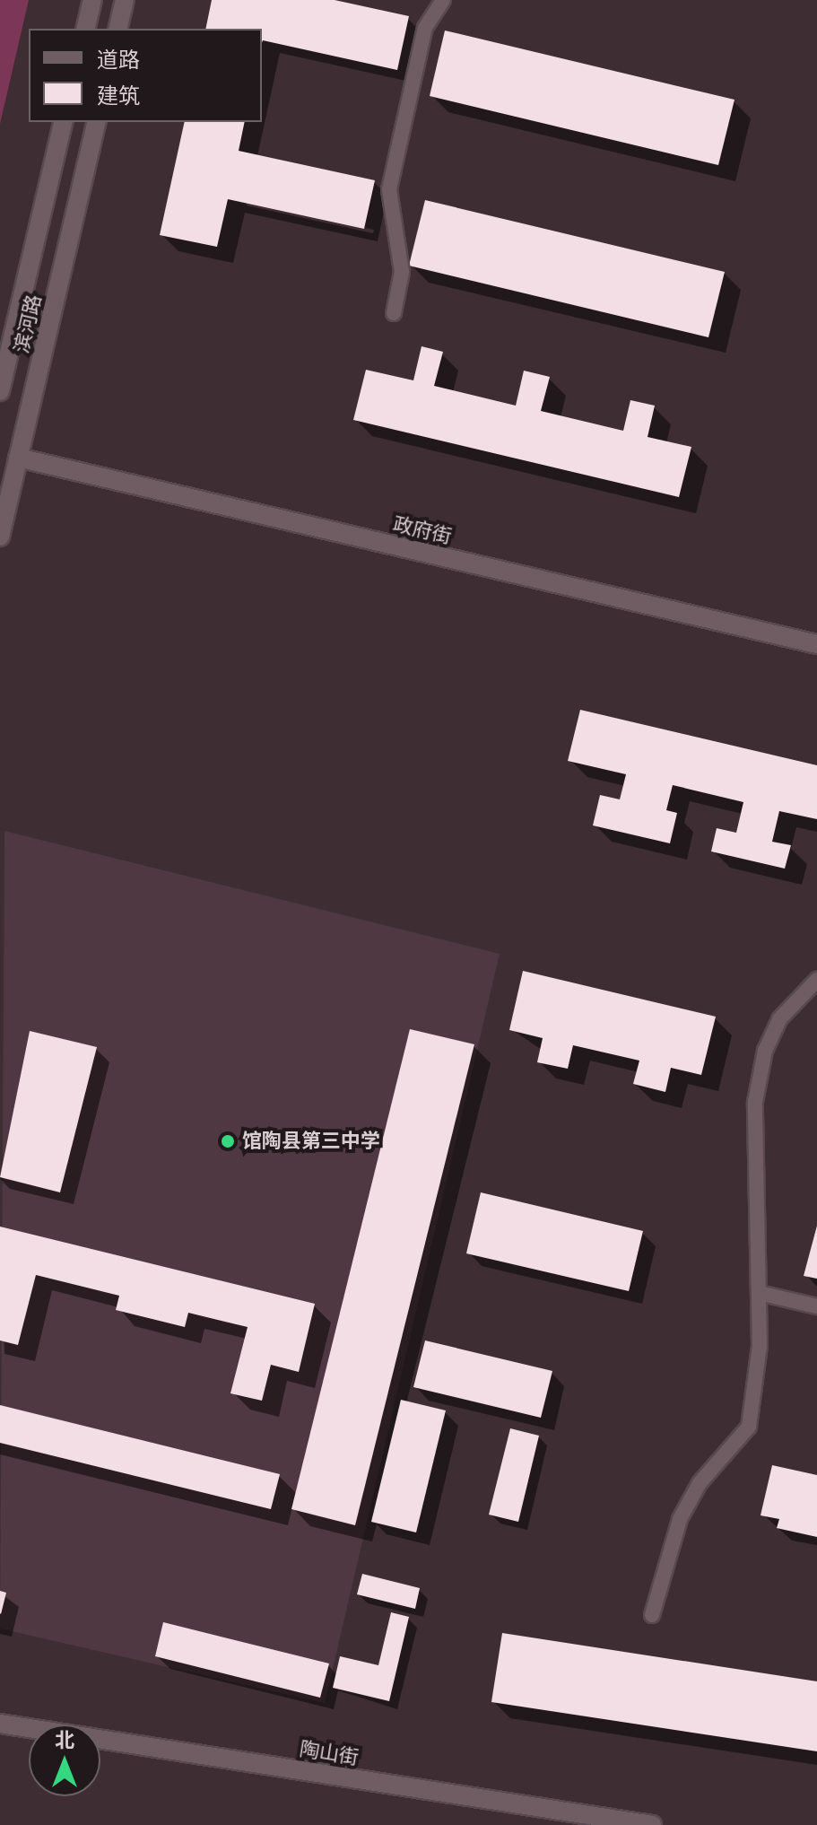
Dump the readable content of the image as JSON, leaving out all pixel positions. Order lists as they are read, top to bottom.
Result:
{
  "streets": {
    "street": ["滨河路", "政府街", "陶山街"]
  },
  "crossings": [
    ["滨河路", "政府街"]
  ],
  "places": ["馆陶县第三中学"],
  "legend": ["道路", "建筑"],
  "north": "top"
}
